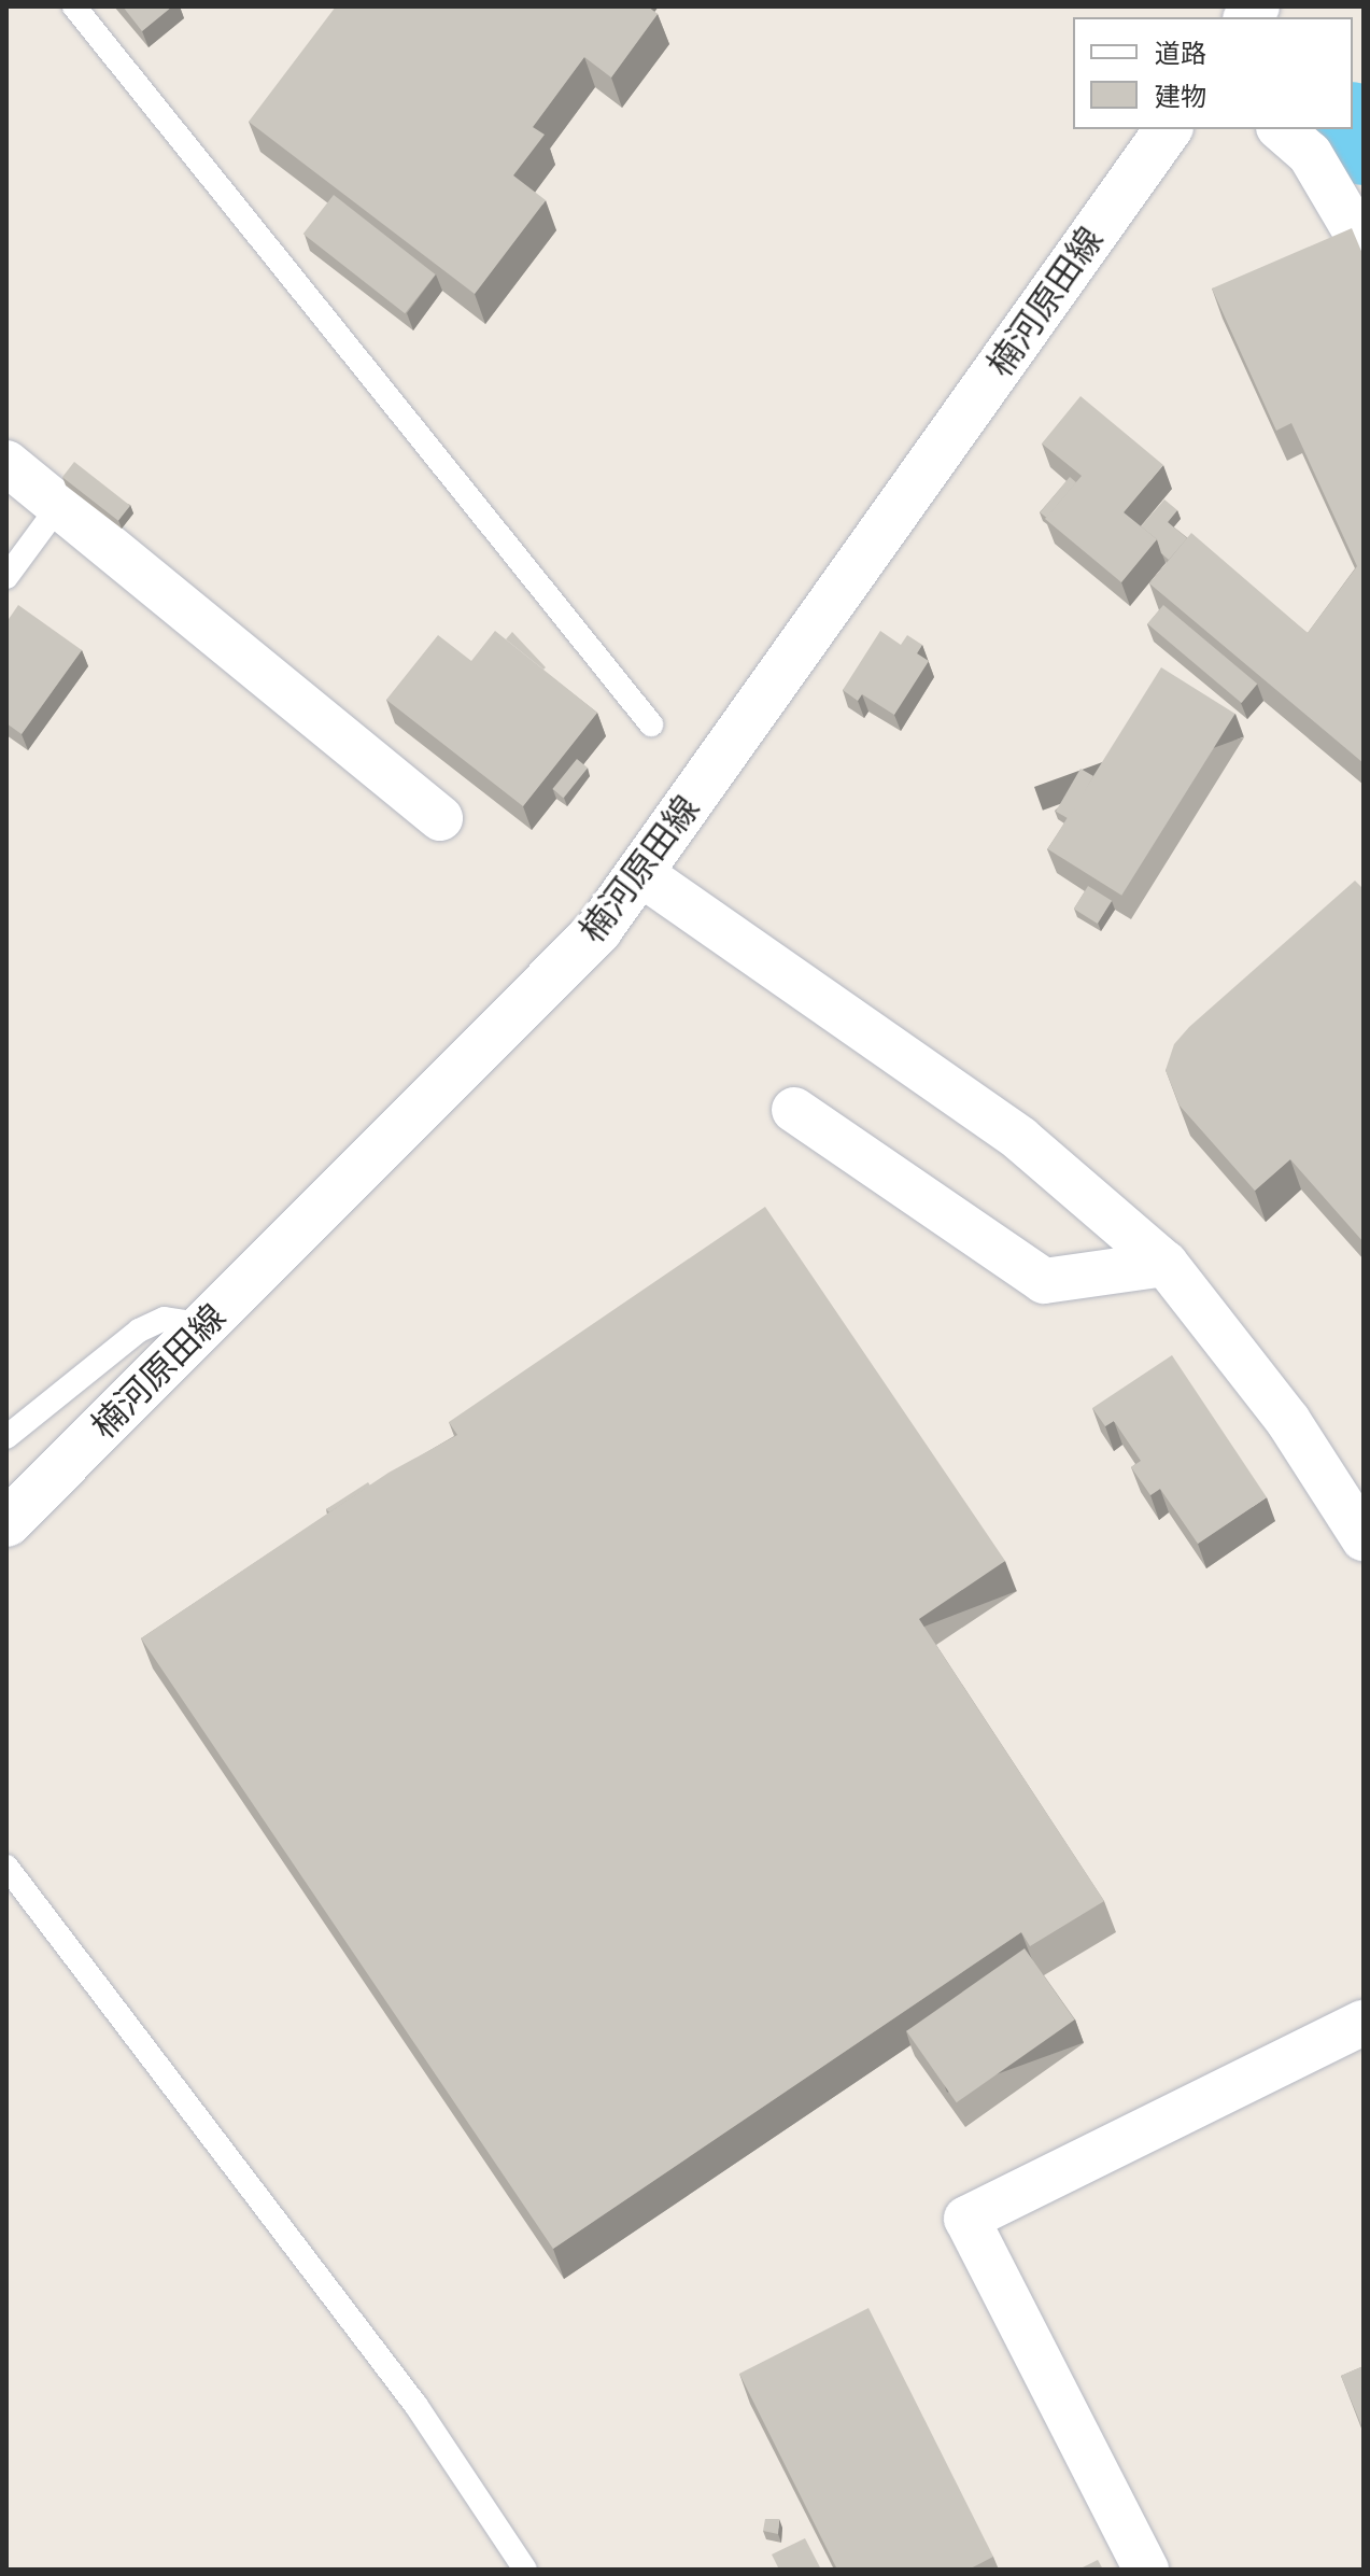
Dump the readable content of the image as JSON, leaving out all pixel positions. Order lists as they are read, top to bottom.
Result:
{
  "streets": {
    "main road": ["楠河原田線"]
  },
  "legend": ["道路", "建物"]
}
